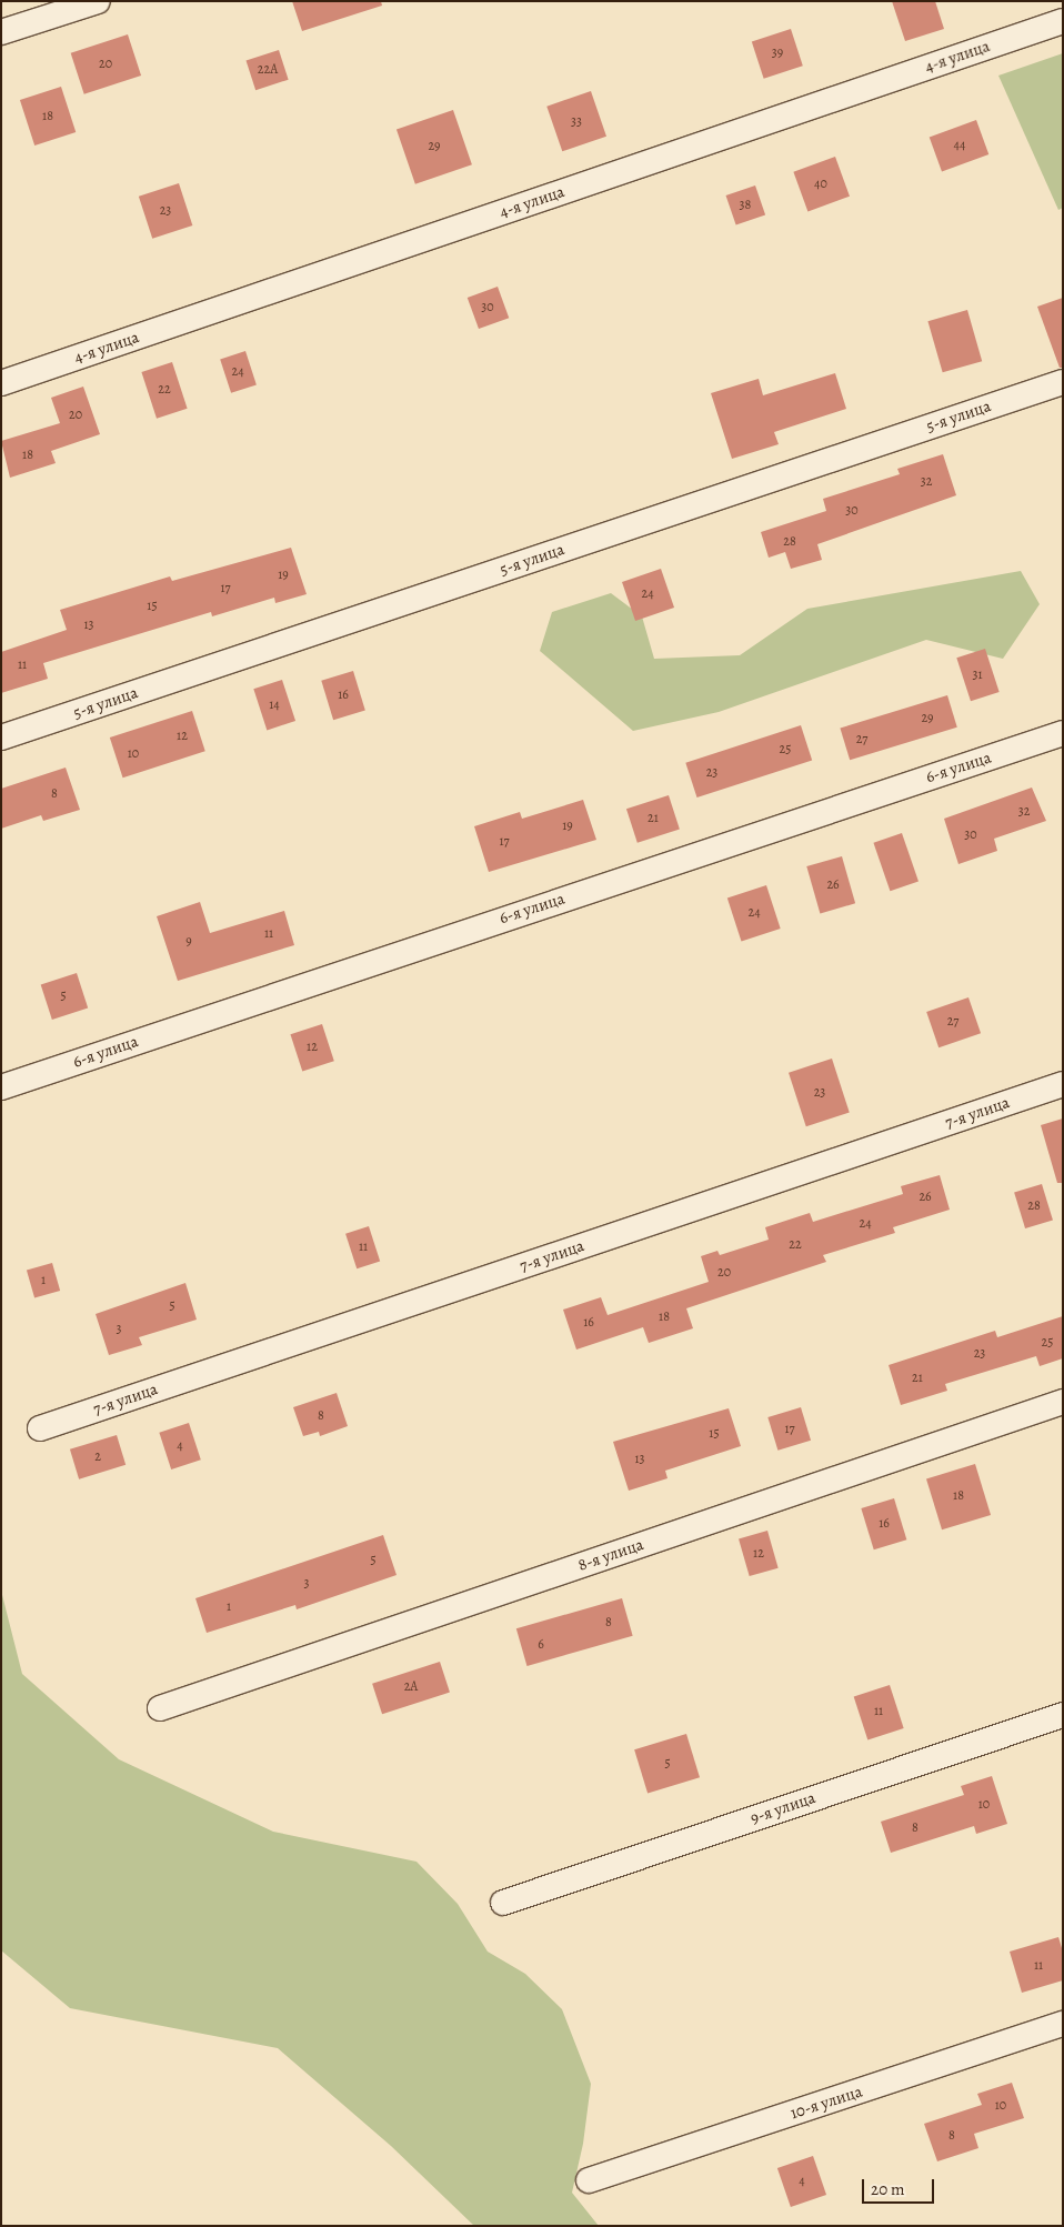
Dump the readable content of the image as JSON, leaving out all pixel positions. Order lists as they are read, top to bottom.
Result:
{
  "streets": {
    "street": [
      "4-я улица",
      "5-я улица",
      "6-я улица",
      "7-я улица",
      "8-я улица",
      "9-я улица",
      "10-я улица"
    ]
  },
  "house_numbers": [
    "39",
    "20",
    "22А",
    "18",
    "33",
    "44",
    "29",
    "40",
    "38",
    "23",
    "30",
    "24",
    "22",
    "20",
    "18",
    "32",
    "30",
    "28",
    "19",
    "17",
    "24",
    "15",
    "13",
    "11",
    "31",
    "16",
    "14",
    "29",
    "12",
    "27",
    "25",
    "10",
    "23",
    "8",
    "32",
    "21",
    "19",
    "30",
    "17",
    "26",
    "24",
    "11",
    "9",
    "5",
    "27",
    "12",
    "23",
    "26",
    "28",
    "24",
    "22",
    "11",
    "20",
    "1",
    "5",
    "18",
    "16",
    "3",
    "25",
    "23",
    "21",
    "8",
    "17",
    "15",
    "4",
    "2",
    "13",
    "18",
    "16",
    "12",
    "5",
    "3",
    "1",
    "8",
    "6",
    "2А",
    "11",
    "5",
    "10",
    "8",
    "11",
    "10",
    "8",
    "4"
  ],
  "scale_bar": "20 m"
}
